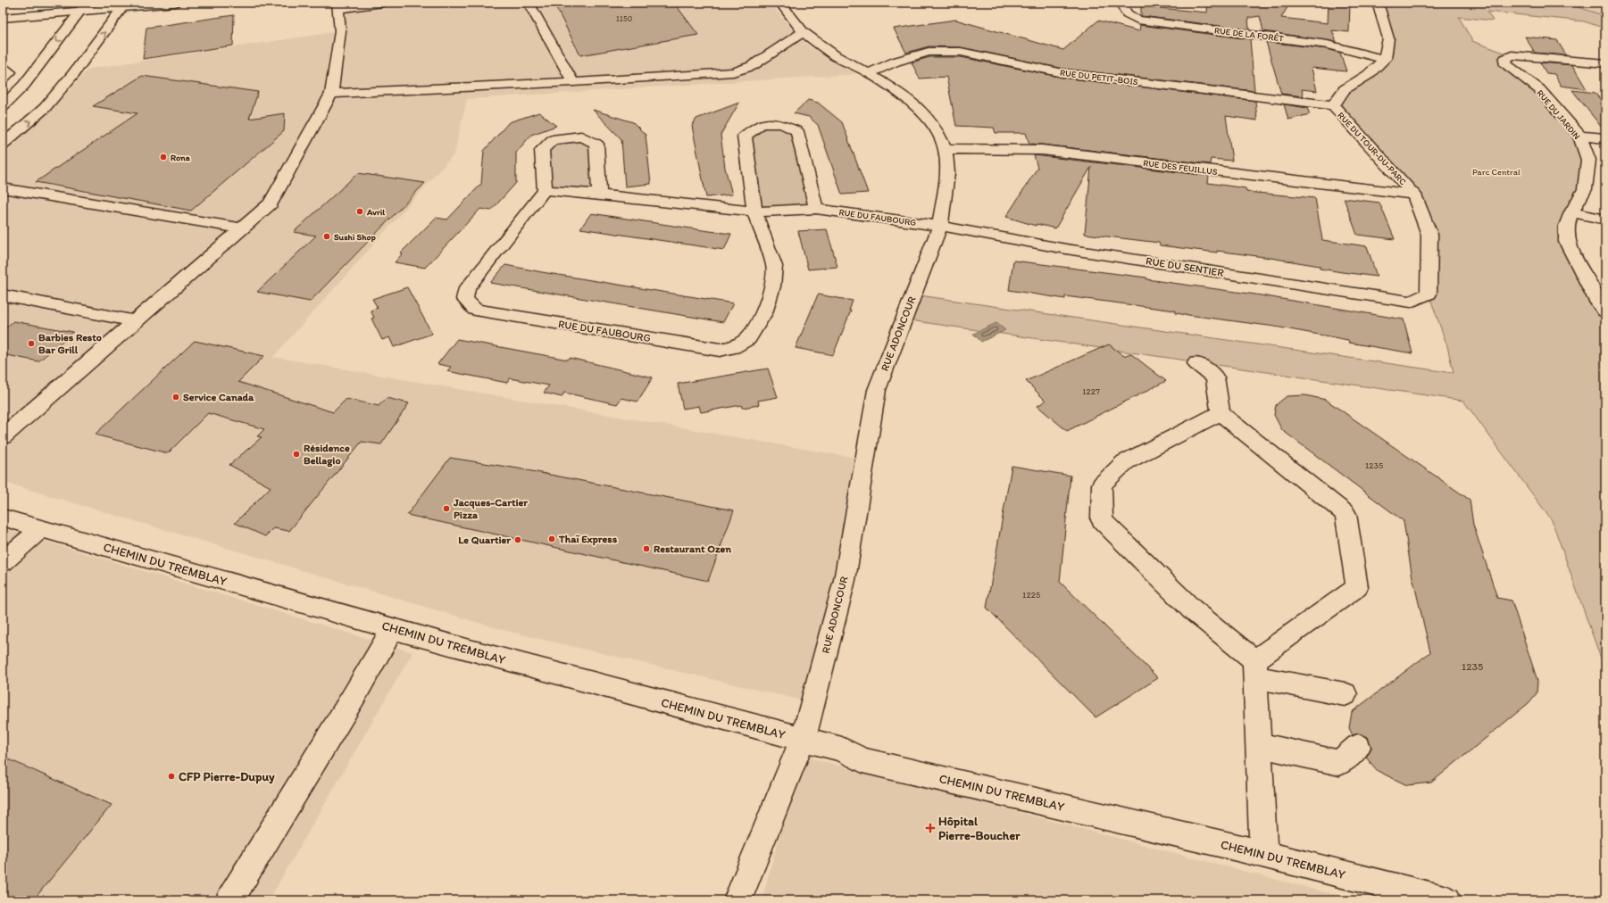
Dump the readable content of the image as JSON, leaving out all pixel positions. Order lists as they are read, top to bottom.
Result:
{
  "streets": {
    "street": [
      "RUE DE LA FORÊT",
      "RUE DU PETIT-BOIS",
      "RUE DU JARDIN",
      "RUE DU TOUR-DU-PARC",
      "RUE DES FEUILLUS",
      "RUE DU FAUBOURG",
      "RUE DU SENTIER",
      "RUE ADONCOUR",
      "CHEMIN DU TREMBLAY"
    ]
  },
  "crossings": [
    ["RUE DE LA FORÊT", "RUE DU TOUR-DU-PARC"],
    ["RUE DU PETIT-BOIS", "RUE DU TOUR-DU-PARC"],
    ["RUE DU PETIT-BOIS", "RUE ADONCOUR"],
    ["RUE DU TOUR-DU-PARC", "RUE DES FEUILLUS"],
    ["RUE DU TOUR-DU-PARC", "RUE DU SENTIER"],
    ["RUE DES FEUILLUS", "RUE ADONCOUR"],
    ["RUE DU FAUBOURG", "RUE DU SENTIER"],
    ["RUE DU FAUBOURG", "RUE ADONCOUR"],
    ["RUE DU SENTIER", "RUE ADONCOUR"],
    ["RUE ADONCOUR", "CHEMIN DU TREMBLAY"]
  ],
  "parks": ["Parc Central"],
  "places": {
    "other": [
      "Rona",
      "Avril",
      "Sushi Shop",
      "Barbies Resto Bar Grill",
      "Service Canada",
      "Résidence Bellagio",
      "Jacques-Cartier Pizza",
      "Thaï Express",
      "Le Quartier",
      "Restaurant Ozen",
      "CFP Pierre-Dupuy"
    ],
    "health": ["Hôpital Pierre-Boucher"]
  },
  "house_numbers": [
    "1150",
    "1227",
    "1235",
    "1225",
    "1235"
  ]
}
